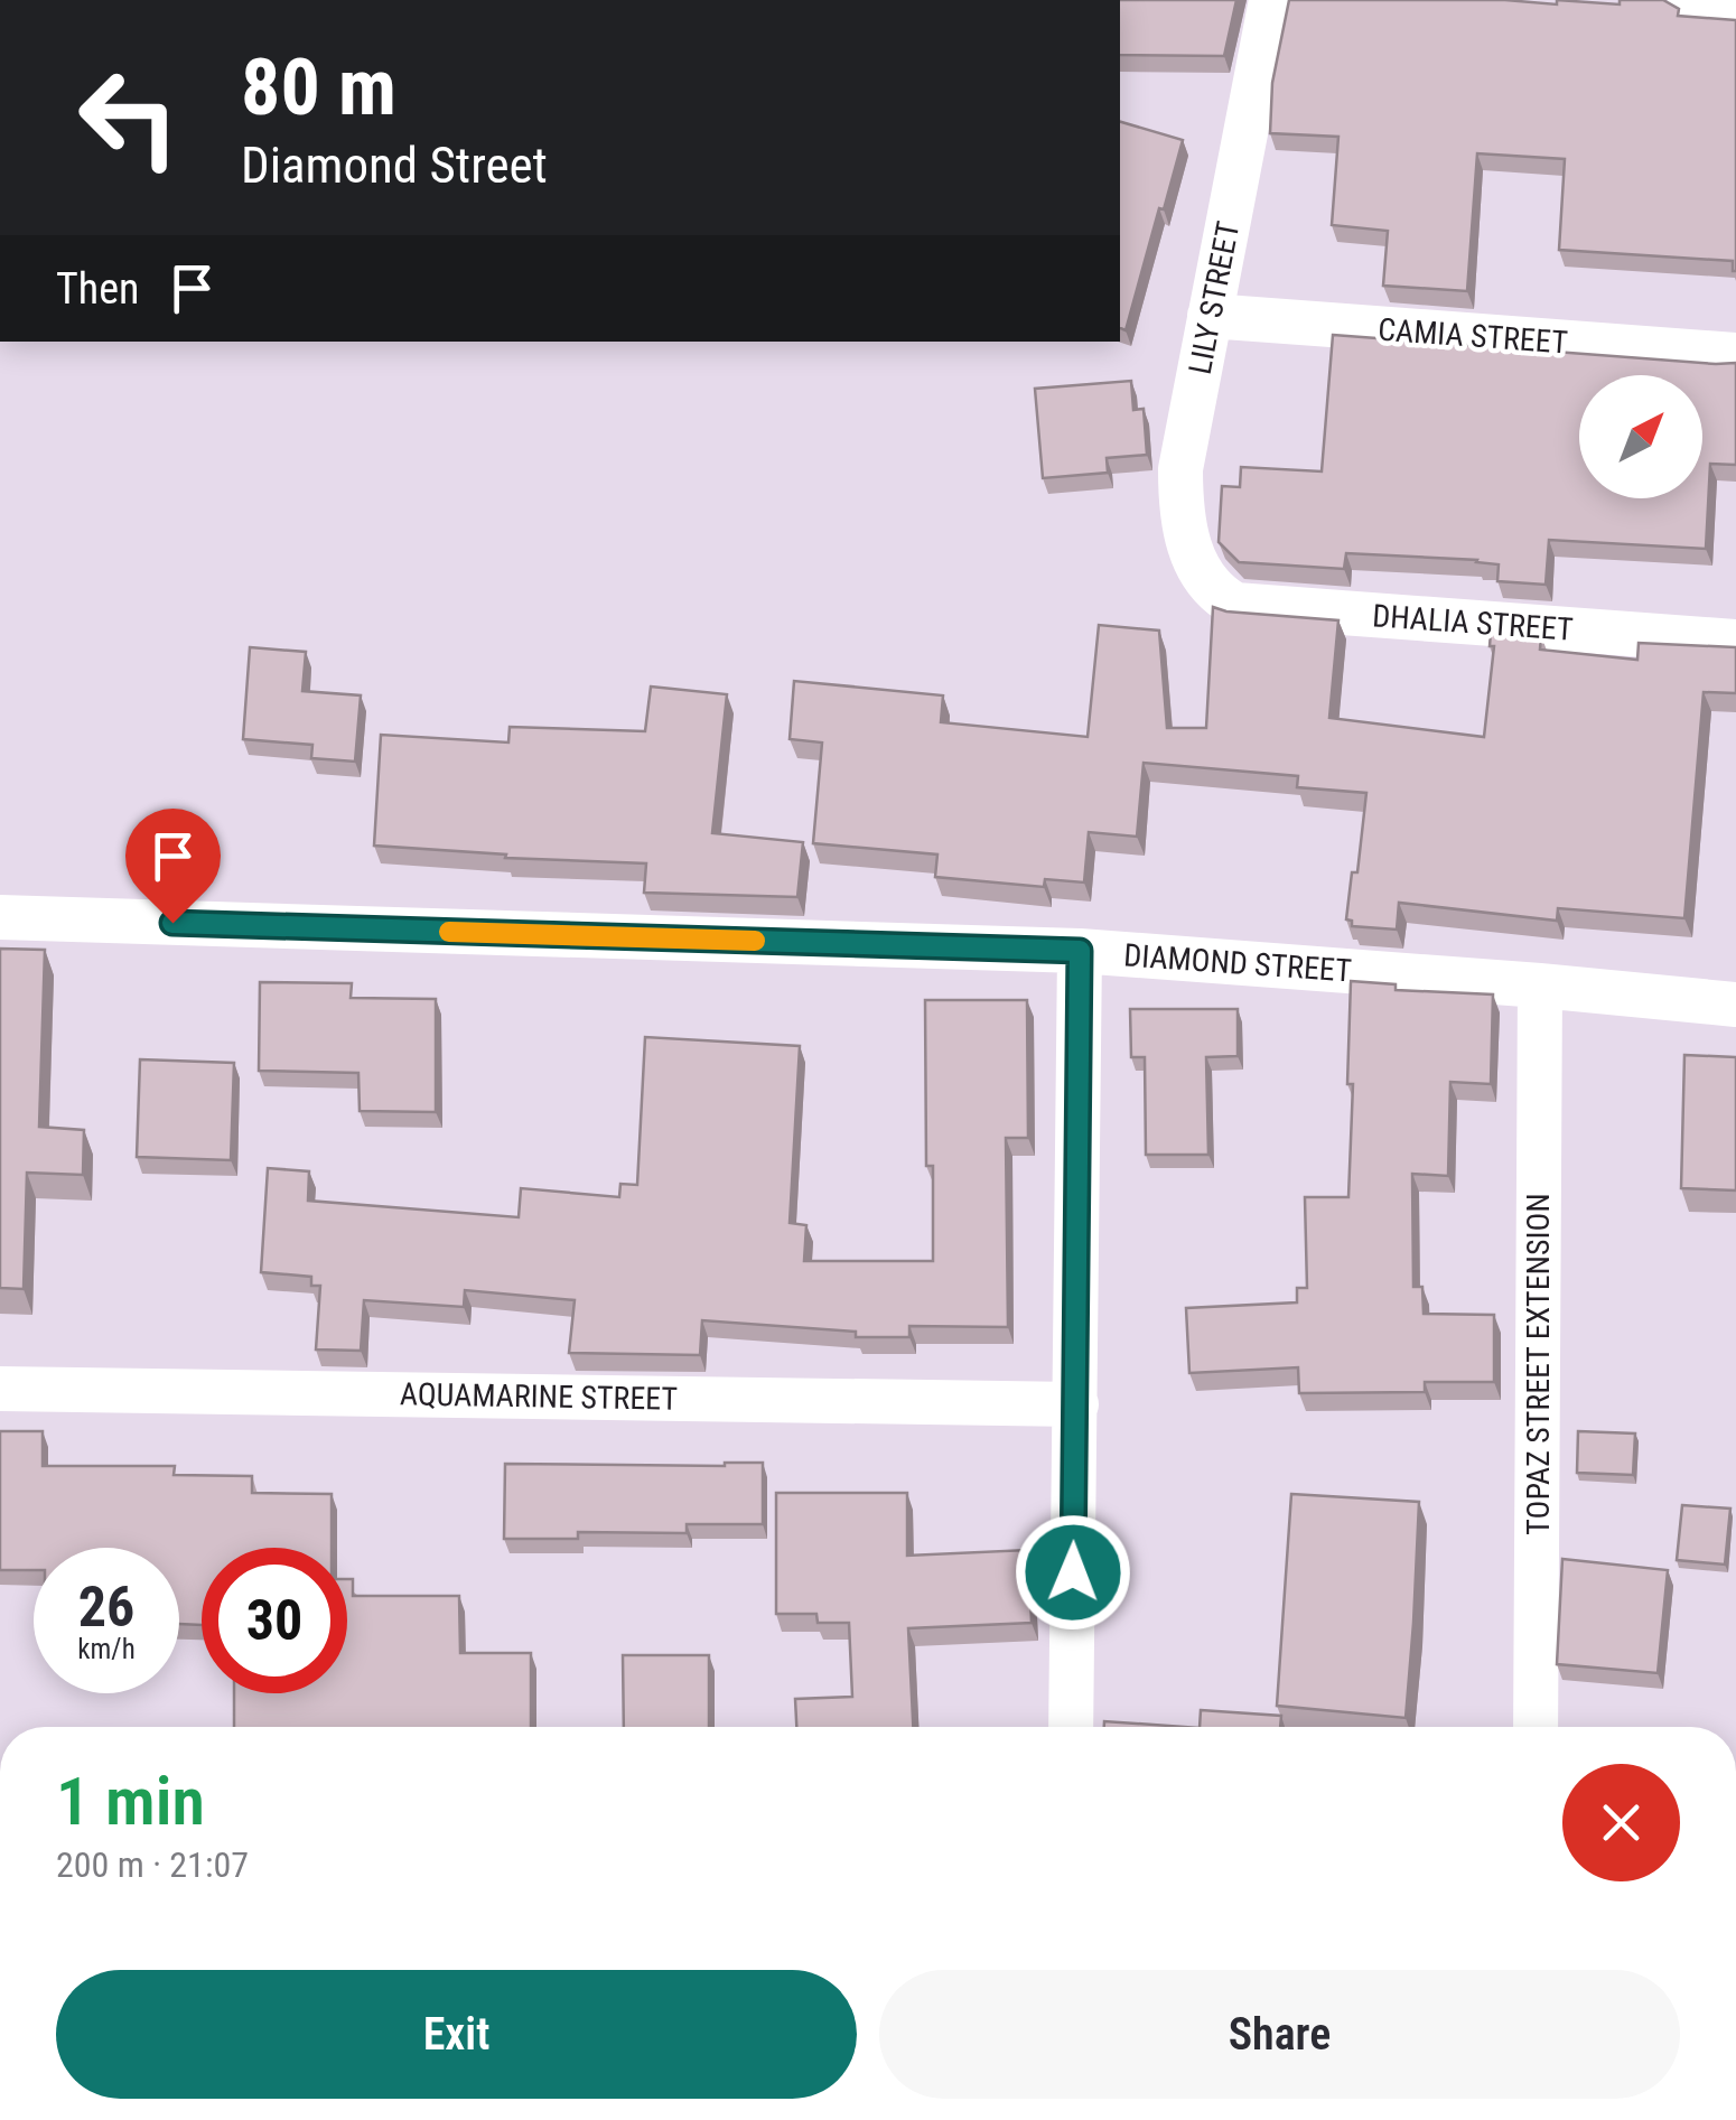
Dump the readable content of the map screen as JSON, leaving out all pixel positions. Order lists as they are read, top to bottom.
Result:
{
  "streets": {
    "street": [
      "LILY STREET",
      "CAMIA STREET",
      "DHALIA STREET",
      "DIAMOND STREET",
      "TOPAZ STREET EXTENSION",
      "AQUAMARINE STREET"
    ]
  },
  "crossings": [
    ["LILY STREET", "CAMIA STREET"],
    ["LILY STREET", "DHALIA STREET"],
    ["DIAMOND STREET", "TOPAZ STREET EXTENSION"]
  ],
  "north": "top right",
  "page": {
    "turn": ["80 m", "Diamond Street"],
    "then": "Then",
    "speed": "26 km/h",
    "limit": "30",
    "heading": ["1 min", "200 m · 21:07"],
    "buttons": ["Exit", "Share"]
  }
}
